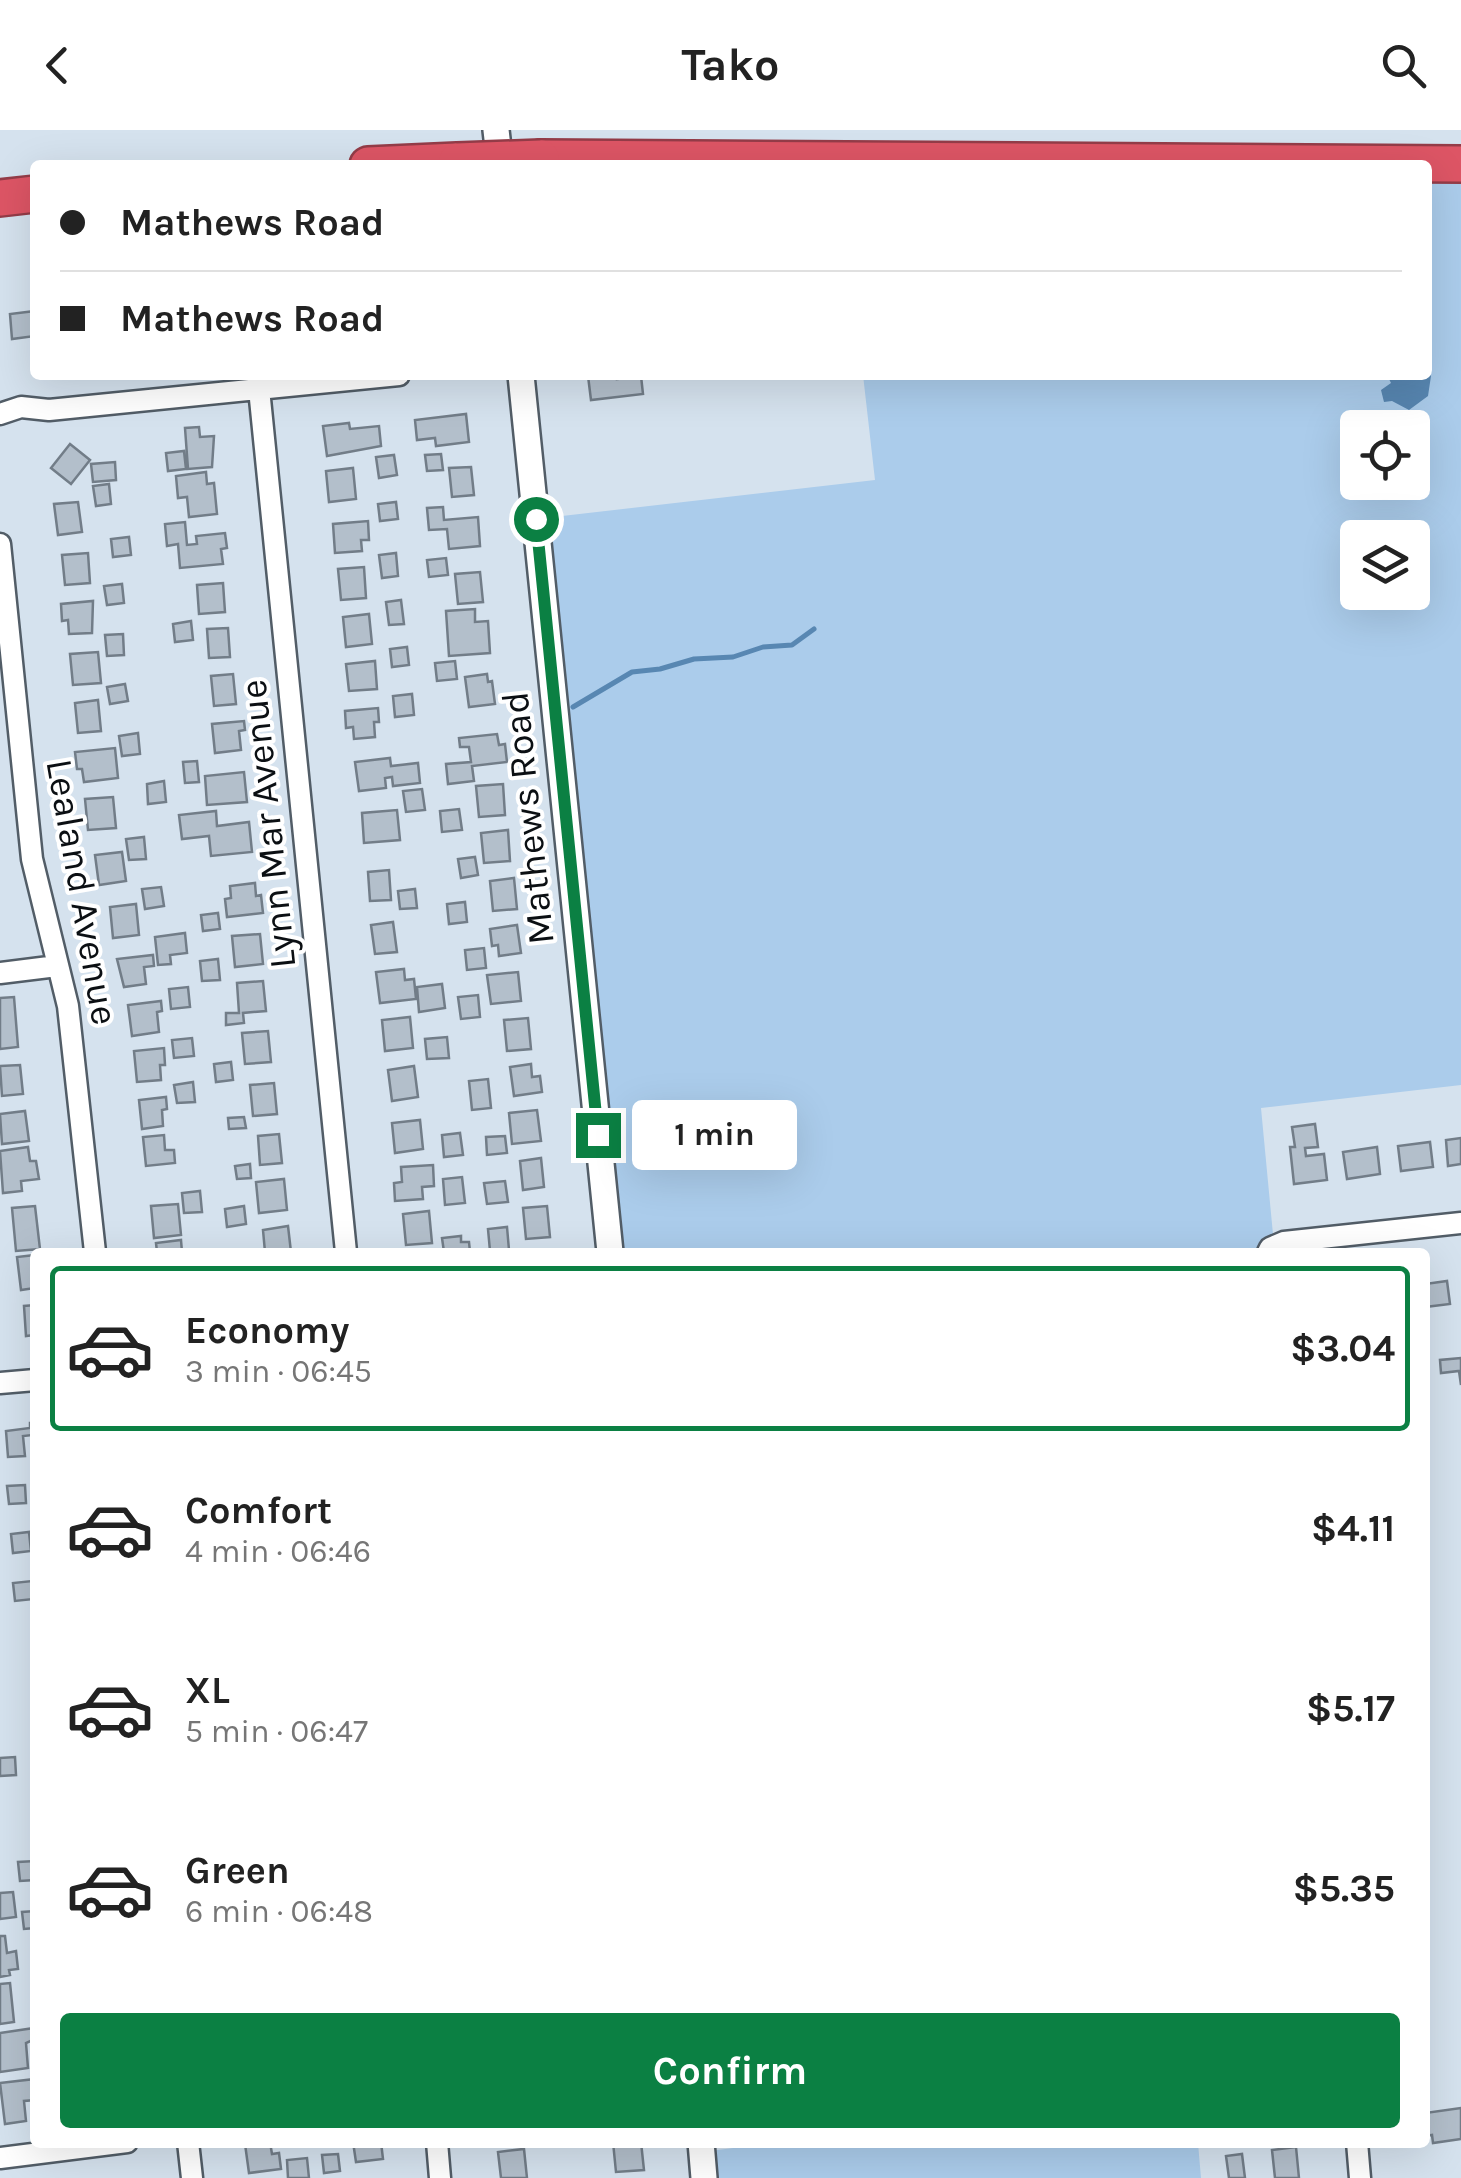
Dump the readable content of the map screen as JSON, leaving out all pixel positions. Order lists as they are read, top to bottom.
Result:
{
  "streets": {
    "street": ["Mathews Road", "Lynn Mar Avenue", "Lealand Avenue"]
  },
  "page": {
    "header": "Tako",
    "banner": ["Mathews Road", "Mathews Road"],
    "bubble": "1 min",
    "list": [
      {
        "name": "Economy",
        "note": "3 min · 06:45",
        "value": "$3.04"
      },
      {
        "name": "Comfort",
        "note": "4 min · 06:46",
        "value": "$4.11"
      },
      {
        "name": "XL",
        "note": "5 min · 06:47",
        "value": "$5.17"
      },
      {
        "name": "Green",
        "note": "6 min · 06:48",
        "value": "$5.35"
      }
    ],
    "buttons": "Confirm"
  }
}
